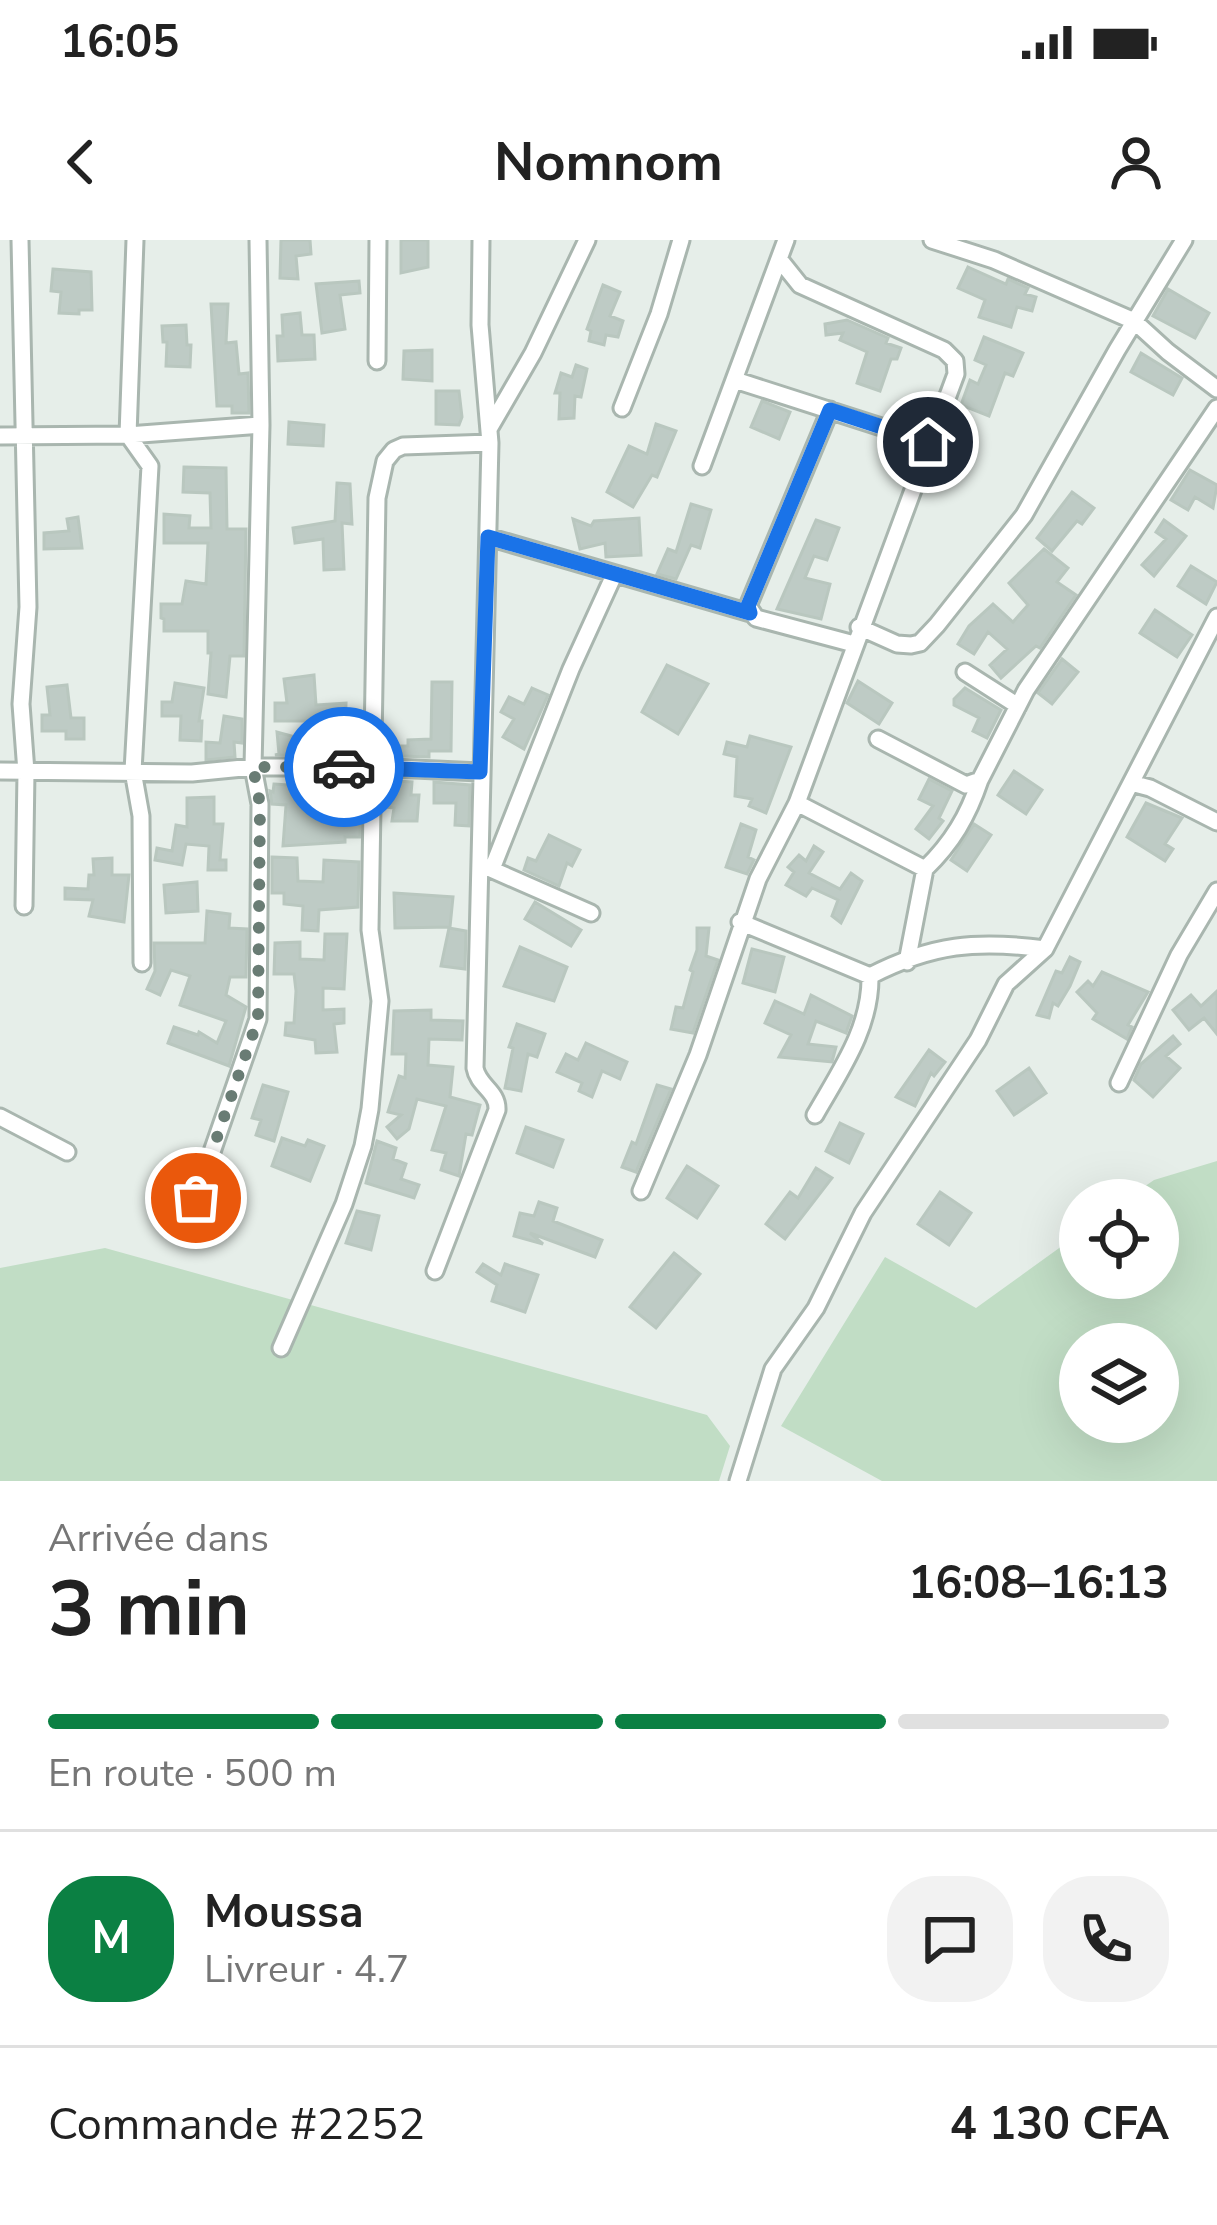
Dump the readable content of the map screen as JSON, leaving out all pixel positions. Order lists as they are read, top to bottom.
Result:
{
  "page": {
    "status": "16:05",
    "header": "Nomnom",
    "heading": ["3 min", "Arrivée dans", "16:08–16:13"],
    "panel": [
      "Moussa",
      "Livreur · 4.7",
      "Commande #2252",
      "4 130 CFA"
    ],
    "bar": "En route · 500 m",
    "round": "M"
  }
}
